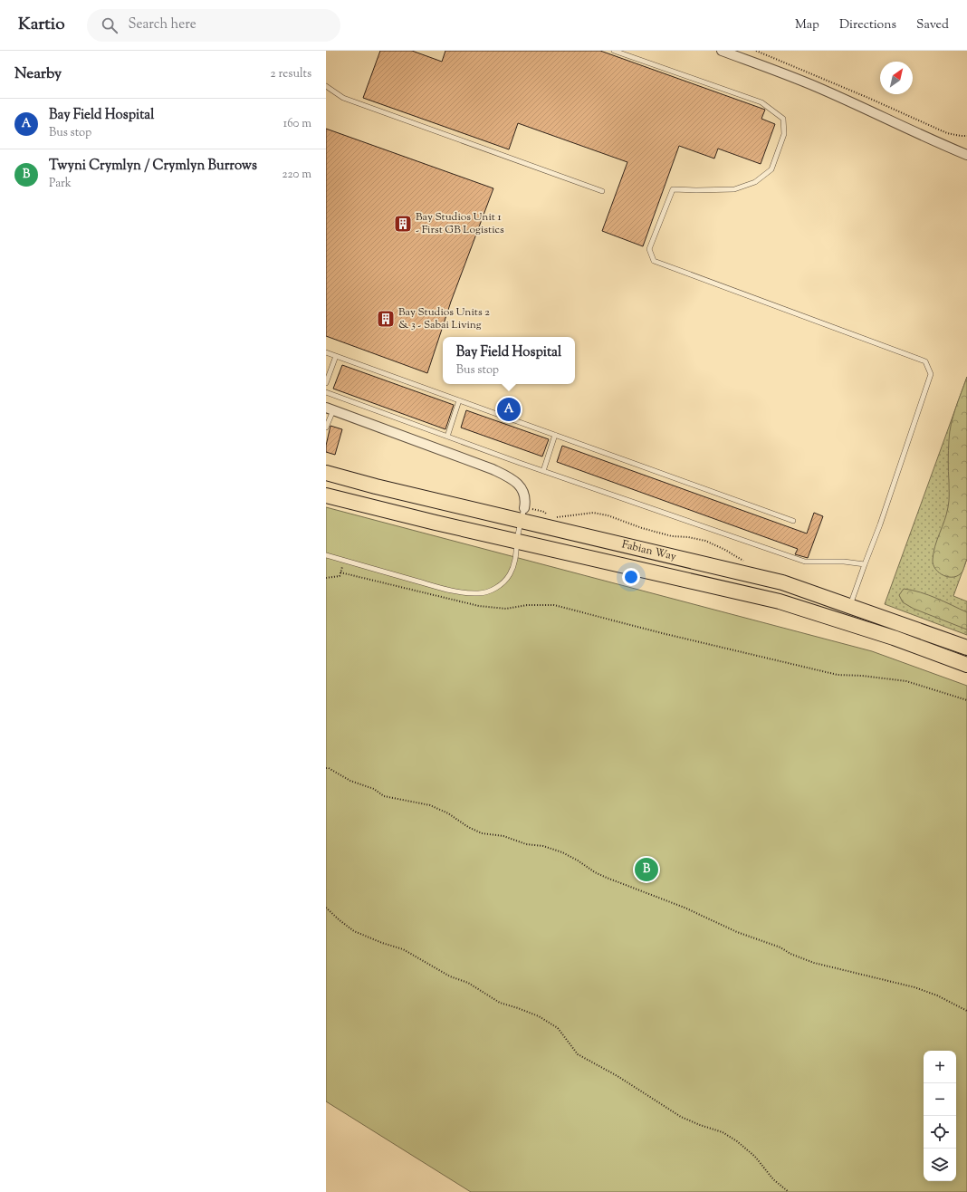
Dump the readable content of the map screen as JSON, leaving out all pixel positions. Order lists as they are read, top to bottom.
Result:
{
  "streets": {
    "highway": ["Fabian Way"]
  },
  "places": {
    "building": ["Bay Studios Unit 1 - First GB Logistics", "Bay Studios Units 2 & 3 - Sabai Living"]
  },
  "north": "top right",
  "page": {
    "header": "Kartio",
    "search": "Search here",
    "nav": ["Map", "Directions", "Saved"],
    "heading": ["Nearby", "2 results"],
    "list": [
      {
        "mark": "A",
        "name": "Bay Field Hospital",
        "note": "Bus stop",
        "value": "160 m"
      },
      {
        "mark": "B",
        "name": "Twyni Crymlyn / Crymlyn Burrows",
        "note": "Park",
        "value": "220 m"
      }
    ],
    "popup": ["Bay Field Hospital", "Bus stop"],
    "pins": ["A", "B"],
    "map_buttons": ["+", "−"]
  }
}
